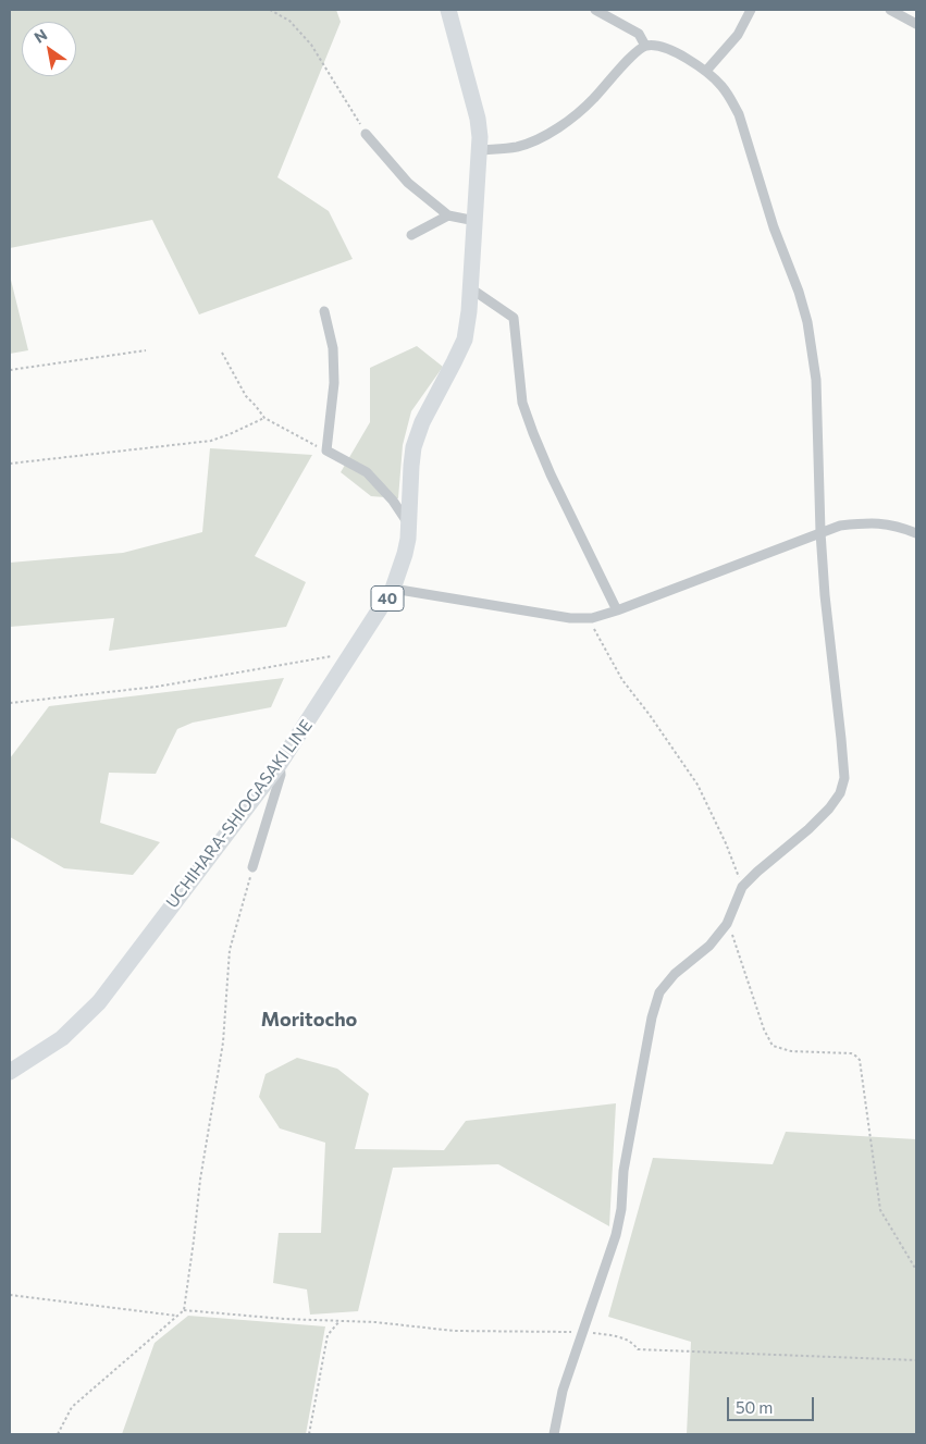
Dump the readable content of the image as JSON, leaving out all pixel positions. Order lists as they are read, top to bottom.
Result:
{
  "streets": {
    "main road": ["40", "UCHIHARA-SHIOGASAKI LINE"]
  },
  "districts": ["Moritocho"],
  "scale_bar": "50 m",
  "north": "top left"
}
